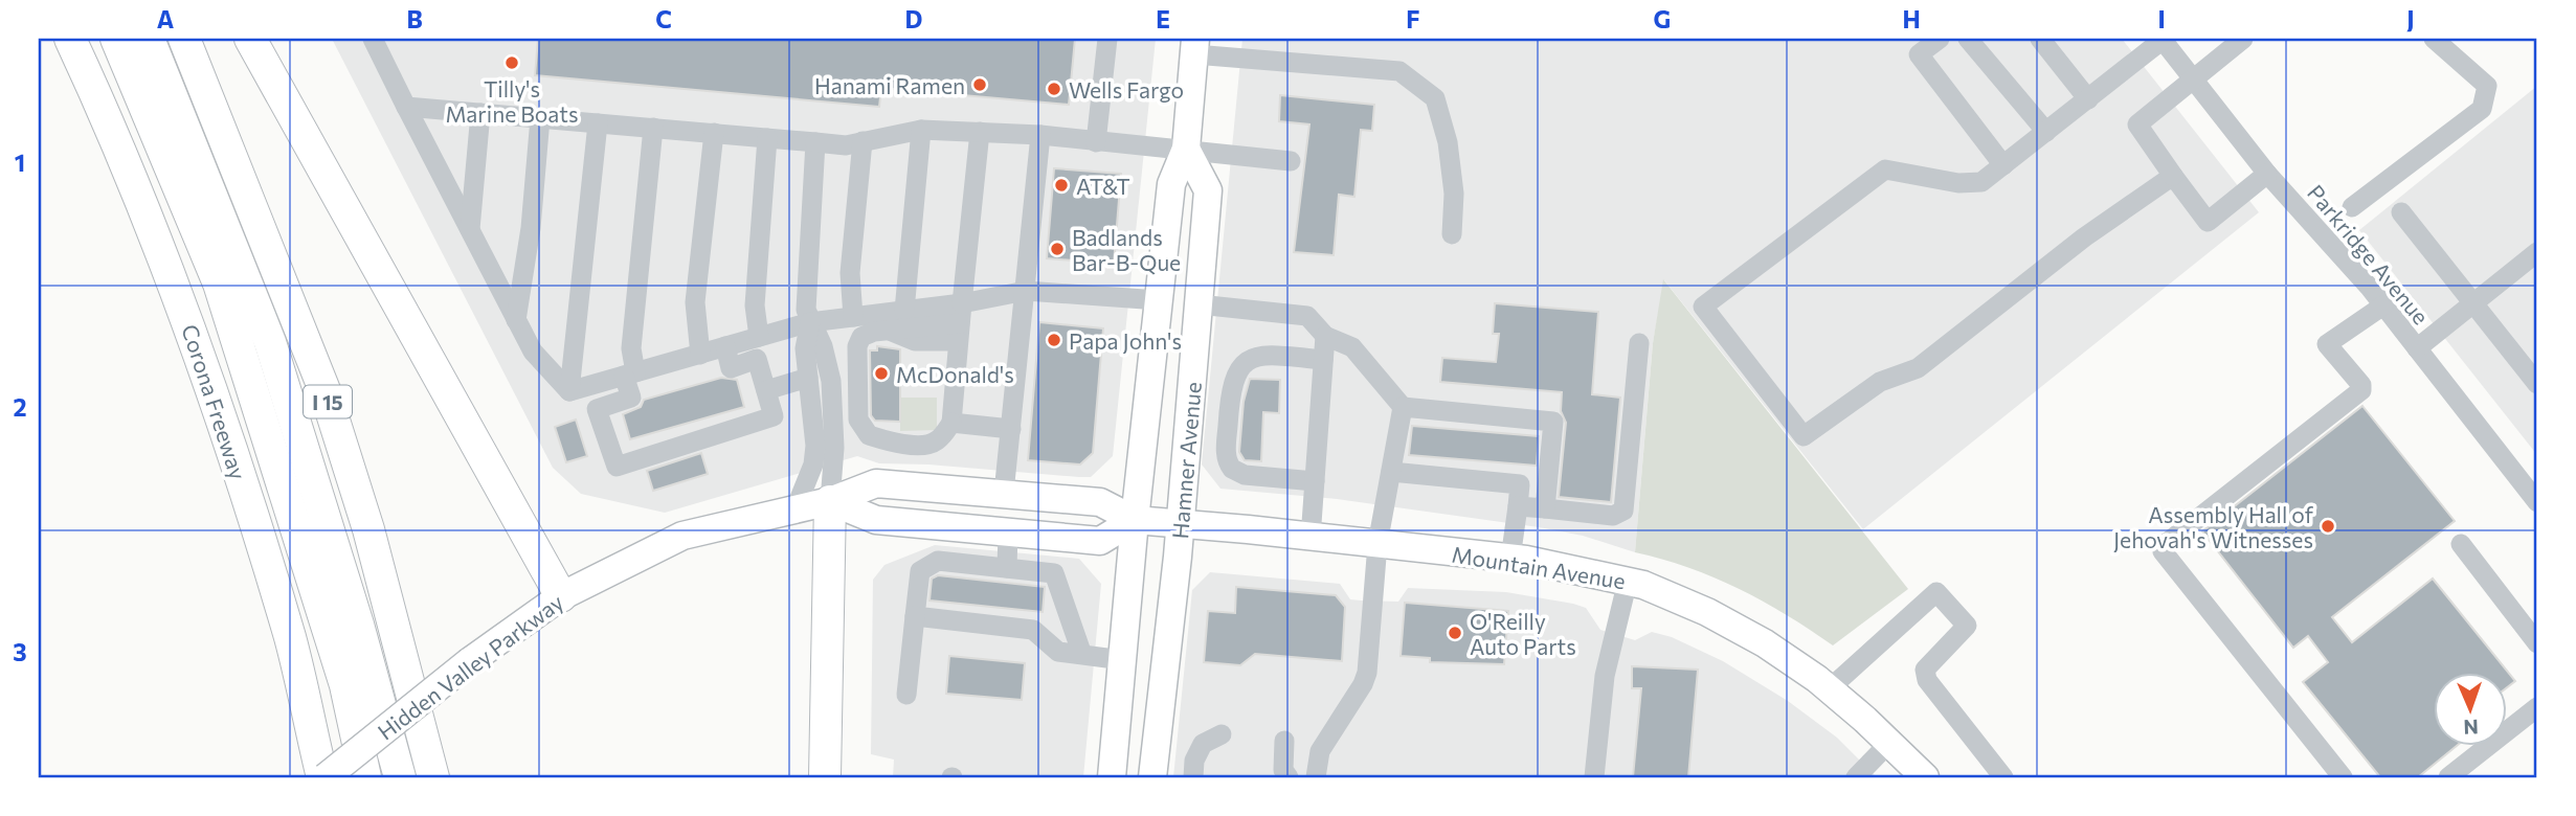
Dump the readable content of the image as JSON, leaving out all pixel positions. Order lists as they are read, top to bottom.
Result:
{
  "streets": {
    "highway": ["Corona Freeway", "I 15"],
    "main road": ["Hamner Avenue", "Mountain Avenue", "Hidden Valley Parkway"],
    "street": ["Parkridge Avenue"]
  },
  "crossings": [
    ["Corona Freeway", "Hidden Valley Parkway"],
    ["Hamner Avenue", "Mountain Avenue"],
    ["Hamner Avenue", "Hidden Valley Parkway"]
  ],
  "places": [
    "Tilly's Marine Boats",
    "Hanami Ramen",
    "Wells Fargo",
    "AT&T",
    "Badlands Bar-B-Que",
    "Papa John's",
    "McDonald's",
    "Assembly Hall of Jehovah's Witnesses",
    "O'Reilly Auto Parts"
  ],
  "north": "bottom",
  "grid": {
    "columns": [
      "A",
      "B",
      "C",
      "D",
      "E",
      "F",
      "G",
      "H",
      "I",
      "J"
    ],
    "rows": ["1", "2", "3"]
  }
}
